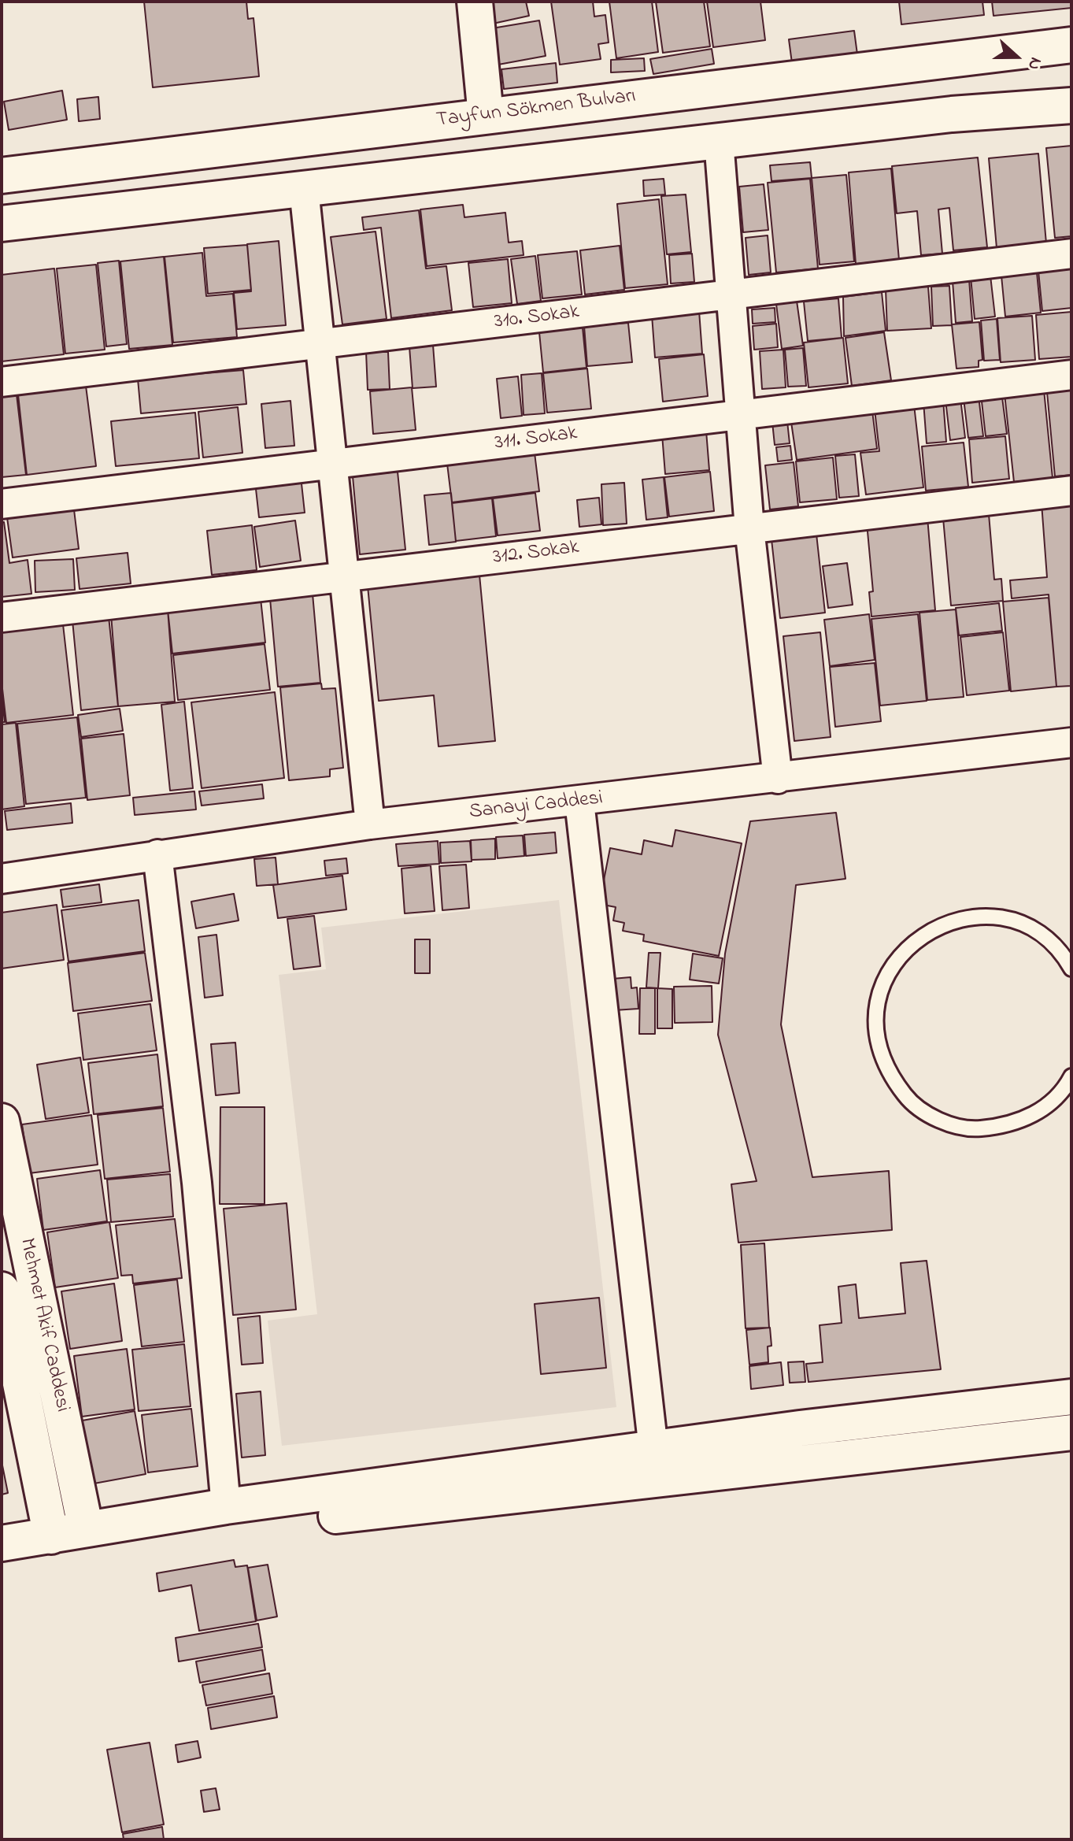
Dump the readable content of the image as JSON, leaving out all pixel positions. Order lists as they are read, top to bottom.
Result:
{
  "streets": {
    "street": [
      "Tayfun Sökmen Bulvarı",
      "310. Sokak",
      "311. Sokak",
      "312. Sokak",
      "Sanayi Caddesi",
      "Mehmet Akif Caddesi"
    ]
  },
  "north": "right"
}
